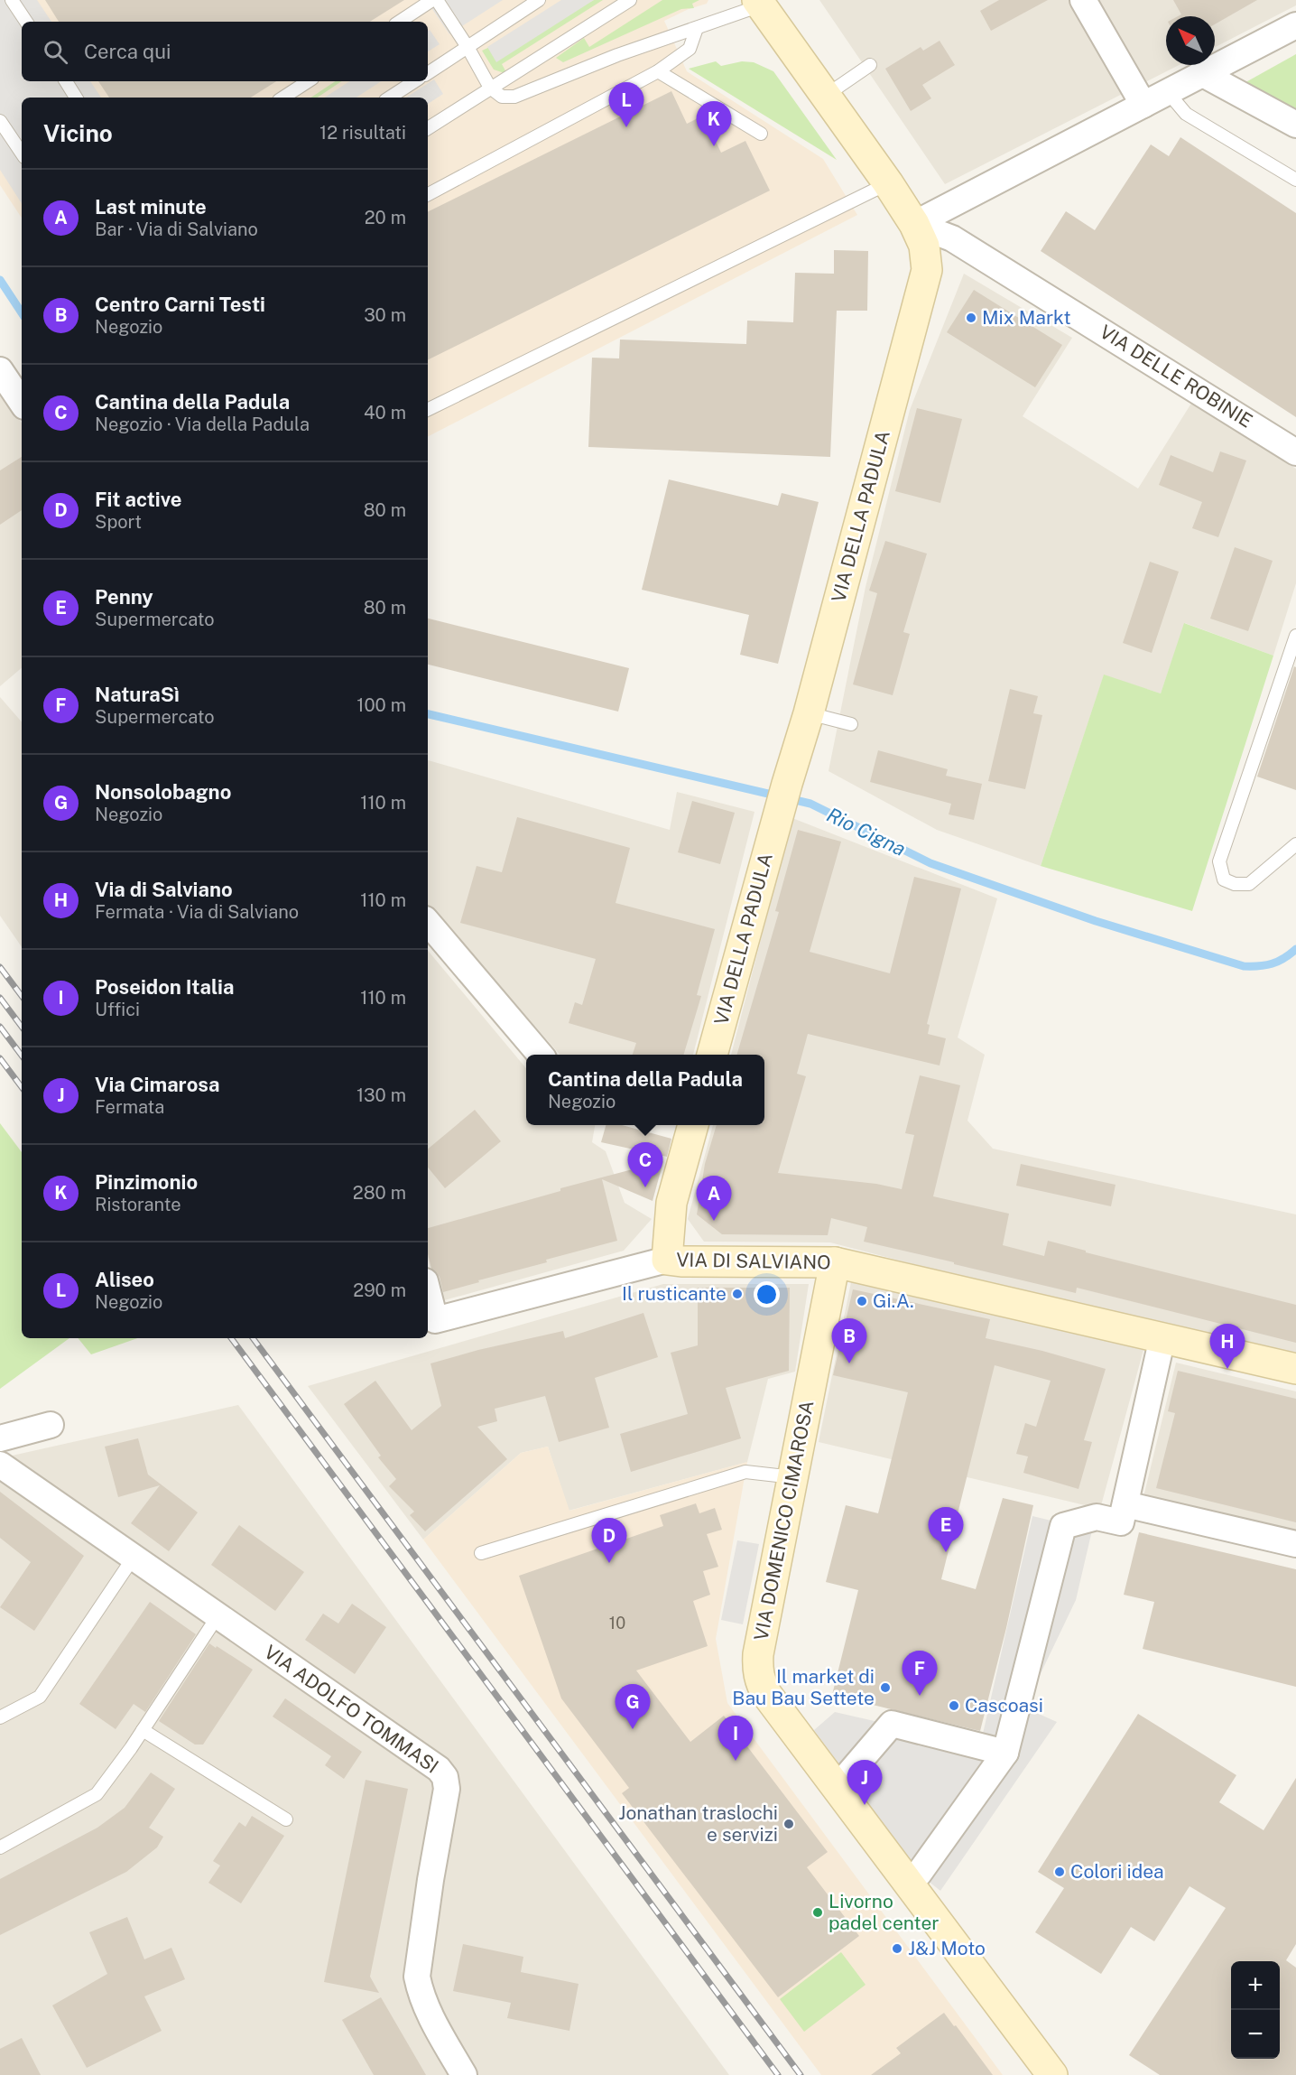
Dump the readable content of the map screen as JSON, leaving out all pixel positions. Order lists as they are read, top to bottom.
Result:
{
  "streets": {
    "street": [
      "VIA DELLE ROBINIE",
      "VIA DELLA PADULA",
      "VIA DI SALVIANO",
      "VIA DOMENICO CIMAROSA",
      "VIA ADOLFO TOMMASI"
    ]
  },
  "crossings": [
    ["VIA DELLE ROBINIE", "VIA DELLA PADULA"],
    ["VIA DI SALVIANO", "VIA DOMENICO CIMAROSA"]
  ],
  "water": ["Rio Cigna"],
  "places": [
    "Mix Markt",
    "Il rusticante",
    "Gi.A.",
    "Il market di Bau Bau Settete",
    "Cascoasi",
    "Jonathan traslochi e servizi",
    "Colori idea",
    "Livorno padel center",
    "J&J Moto"
  ],
  "house_numbers": ["10"],
  "north": "top left",
  "page": {
    "search": "Cerca qui",
    "pins": [
      "L",
      "K",
      "C",
      "A",
      "B",
      "H",
      "E",
      "D",
      "F",
      "G",
      "I",
      "J"
    ],
    "heading": ["Vicino", "12 risultati"],
    "list": [
      {
        "mark": "A",
        "name": "Last minute",
        "note": "Bar · Via di Salviano",
        "value": "20 m"
      },
      {
        "mark": "B",
        "name": "Centro Carni Testi",
        "note": "Negozio",
        "value": "30 m"
      },
      {
        "mark": "C",
        "name": "Cantina della Padula",
        "note": "Negozio · Via della Padula",
        "value": "40 m"
      },
      {
        "mark": "D",
        "name": "Fit active",
        "note": "Sport",
        "value": "80 m"
      },
      {
        "mark": "E",
        "name": "Penny",
        "note": "Supermercato",
        "value": "80 m"
      },
      {
        "mark": "F",
        "name": "NaturaSì",
        "note": "Supermercato",
        "value": "100 m"
      },
      {
        "mark": "G",
        "name": "Nonsolobagno",
        "note": "Negozio",
        "value": "110 m"
      },
      {
        "mark": "H",
        "name": "Via di Salviano",
        "note": "Fermata · Via di Salviano",
        "value": "110 m"
      },
      {
        "mark": "I",
        "name": "Poseidon Italia",
        "note": "Uffici",
        "value": "110 m"
      },
      {
        "mark": "J",
        "name": "Via Cimarosa",
        "note": "Fermata",
        "value": "130 m"
      },
      {
        "mark": "K",
        "name": "Pinzimonio",
        "note": "Ristorante",
        "value": "280 m"
      },
      {
        "mark": "L",
        "name": "Aliseo",
        "note": "Negozio",
        "value": "290 m"
      }
    ],
    "popup": ["Cantina della Padula", "Negozio"],
    "map_buttons": ["+", "−"]
  }
}
